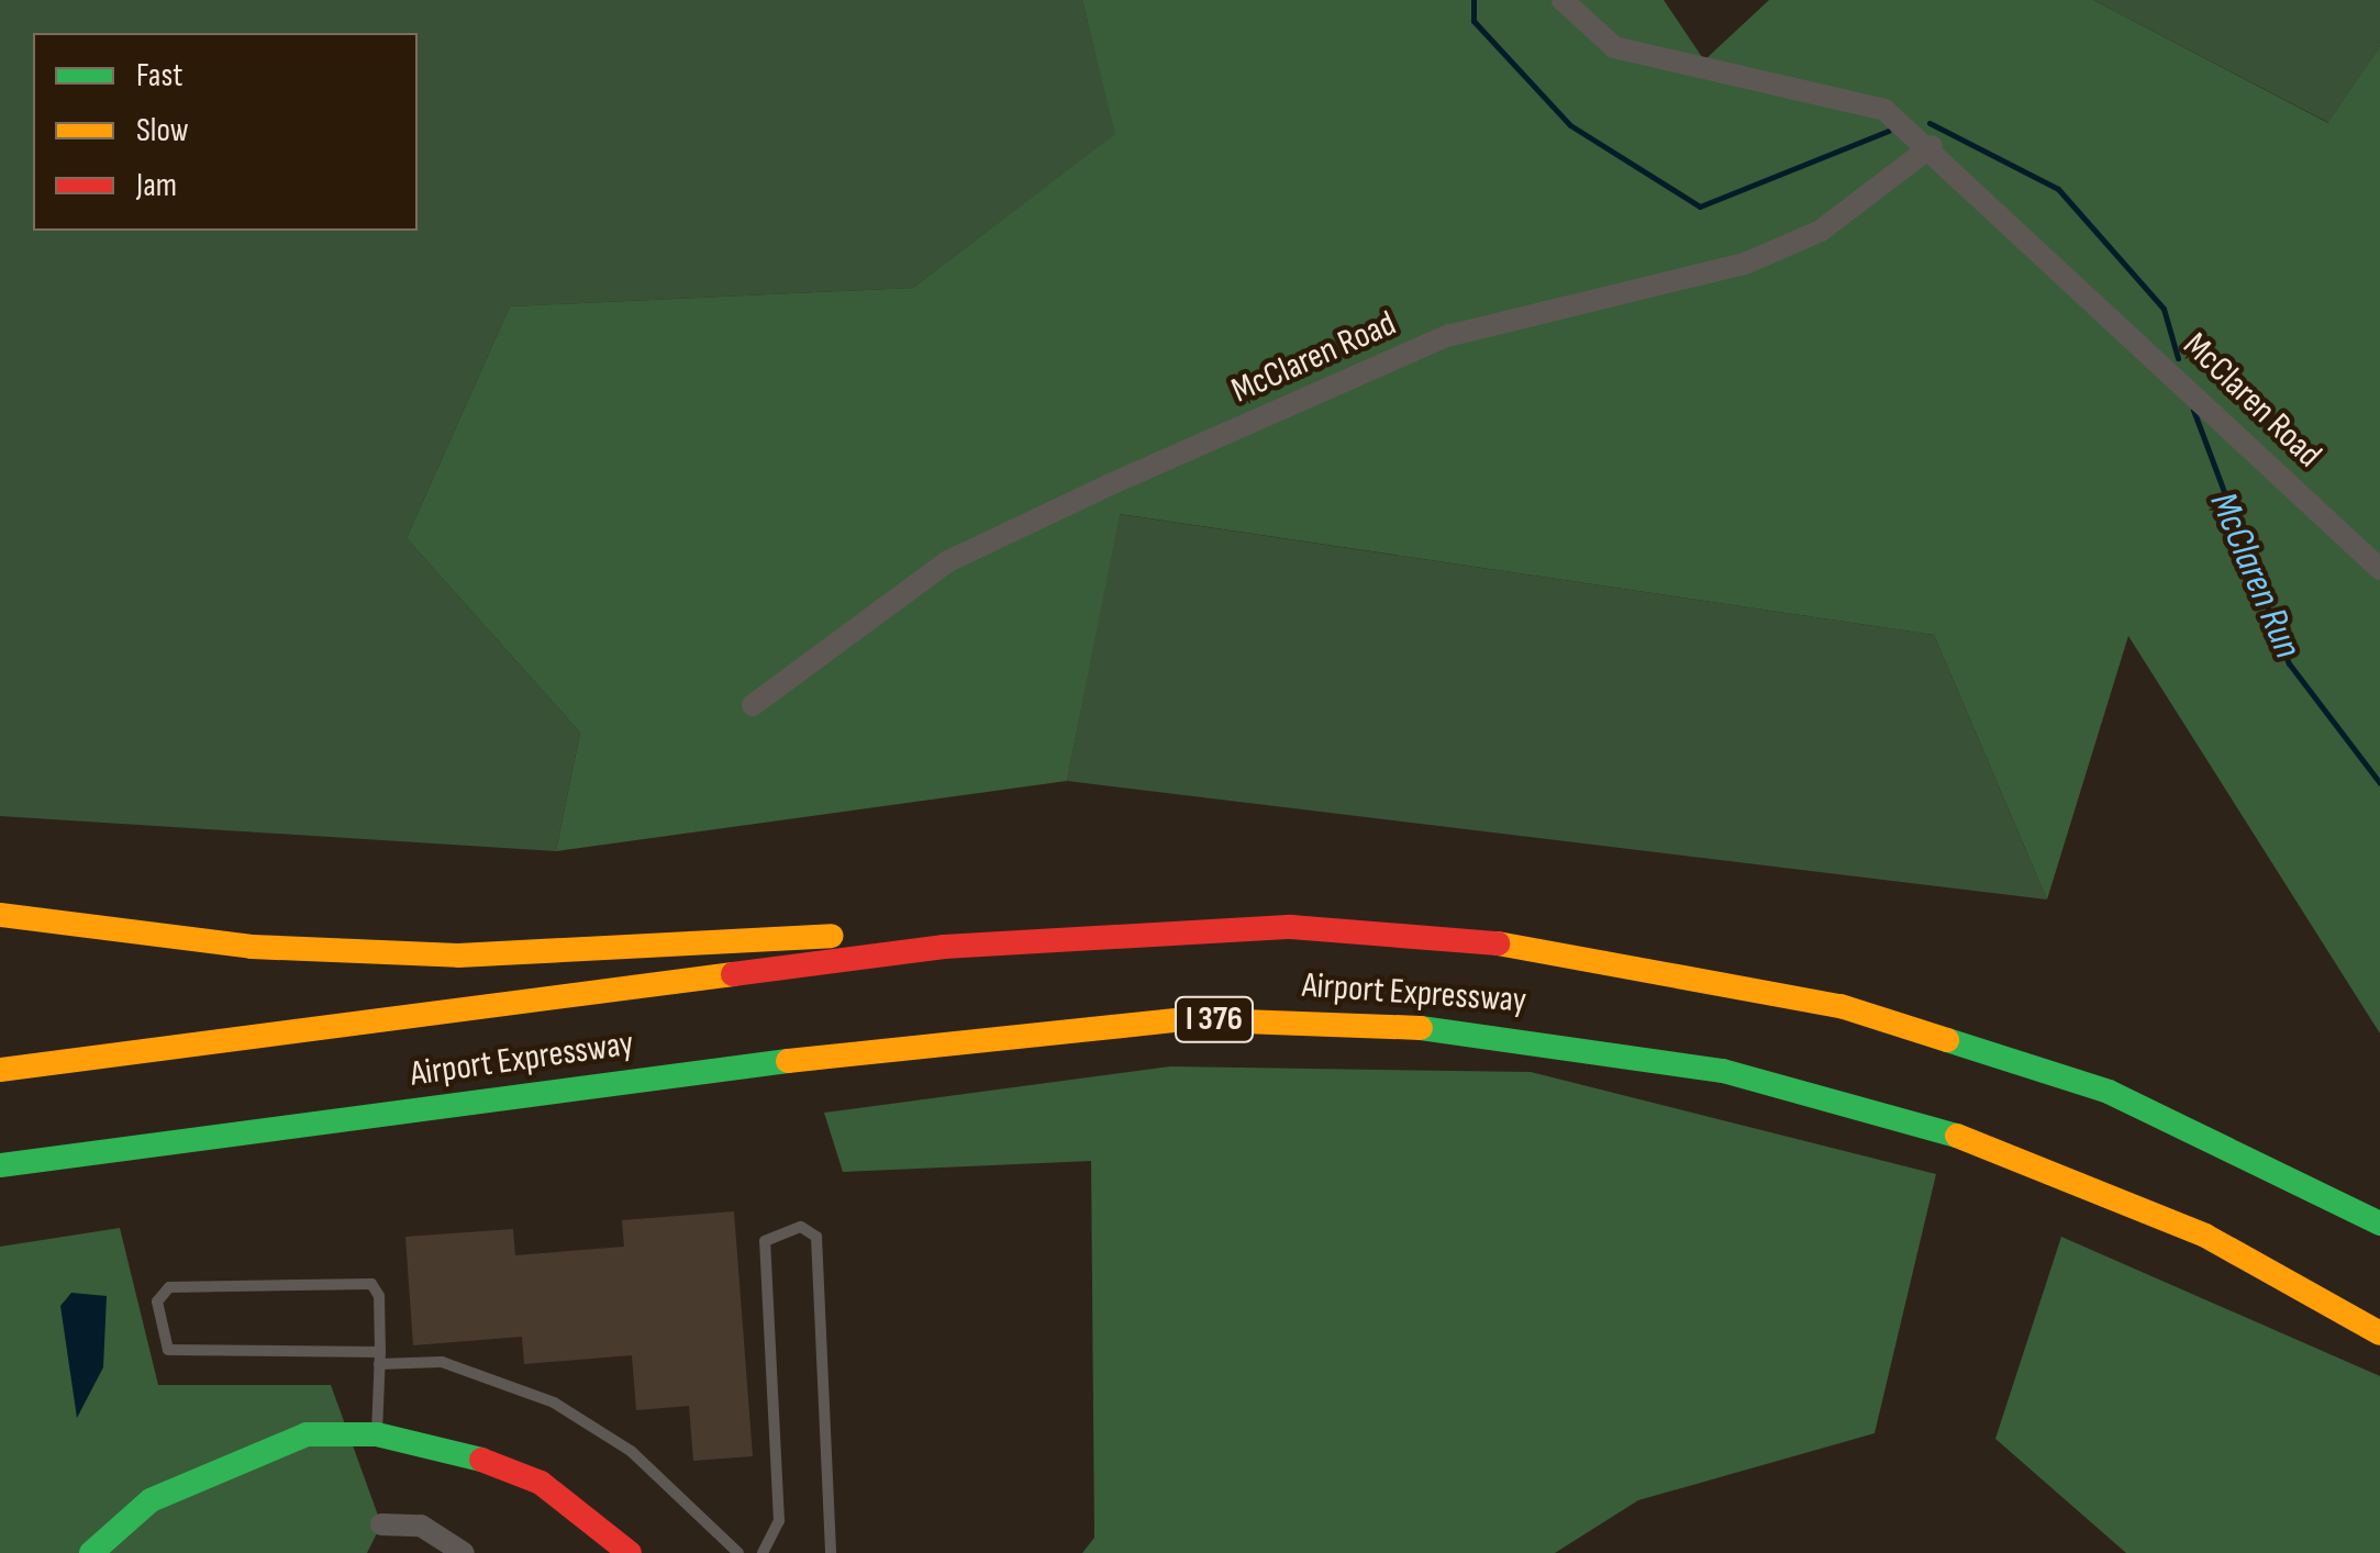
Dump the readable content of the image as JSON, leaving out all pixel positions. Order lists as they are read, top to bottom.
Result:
{
  "streets": {
    "main road": ["Airport Expressway", "I 376"],
    "street": ["McClaren Road"]
  },
  "water": ["McClaren Run"],
  "legend": ["Fast", "Slow", "Jam"]
}
